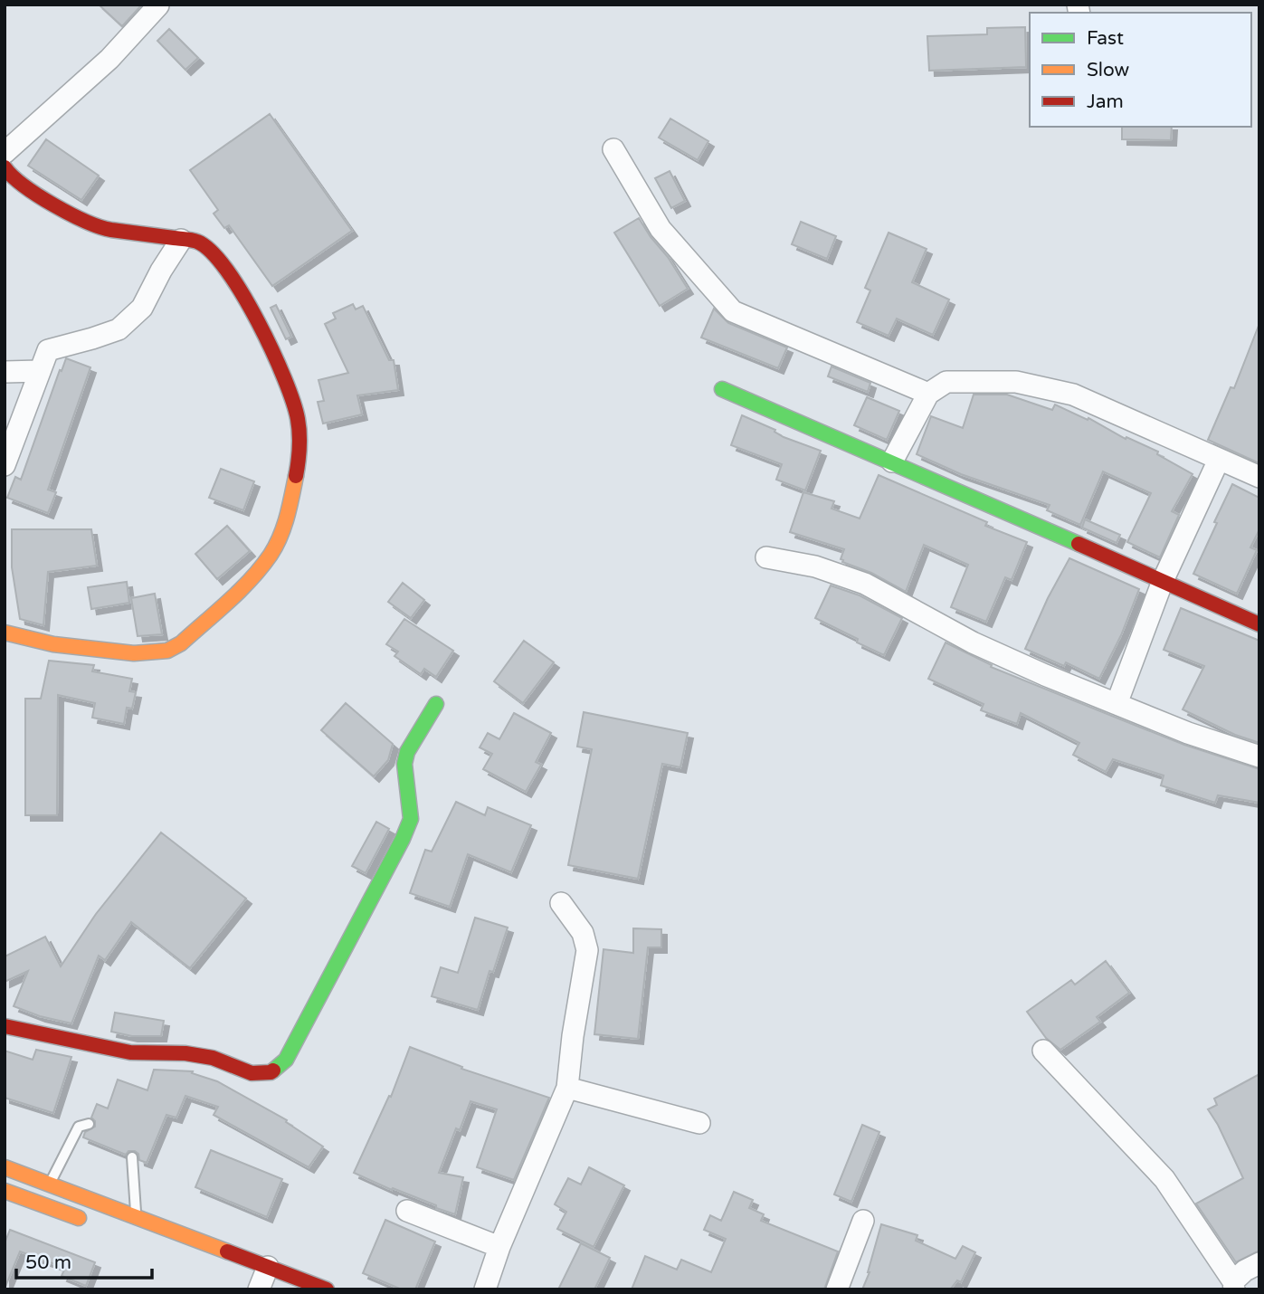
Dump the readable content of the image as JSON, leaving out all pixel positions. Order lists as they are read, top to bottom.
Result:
{
  "legend": ["Fast", "Slow", "Jam"],
  "scale_bar": "50 m"
}
